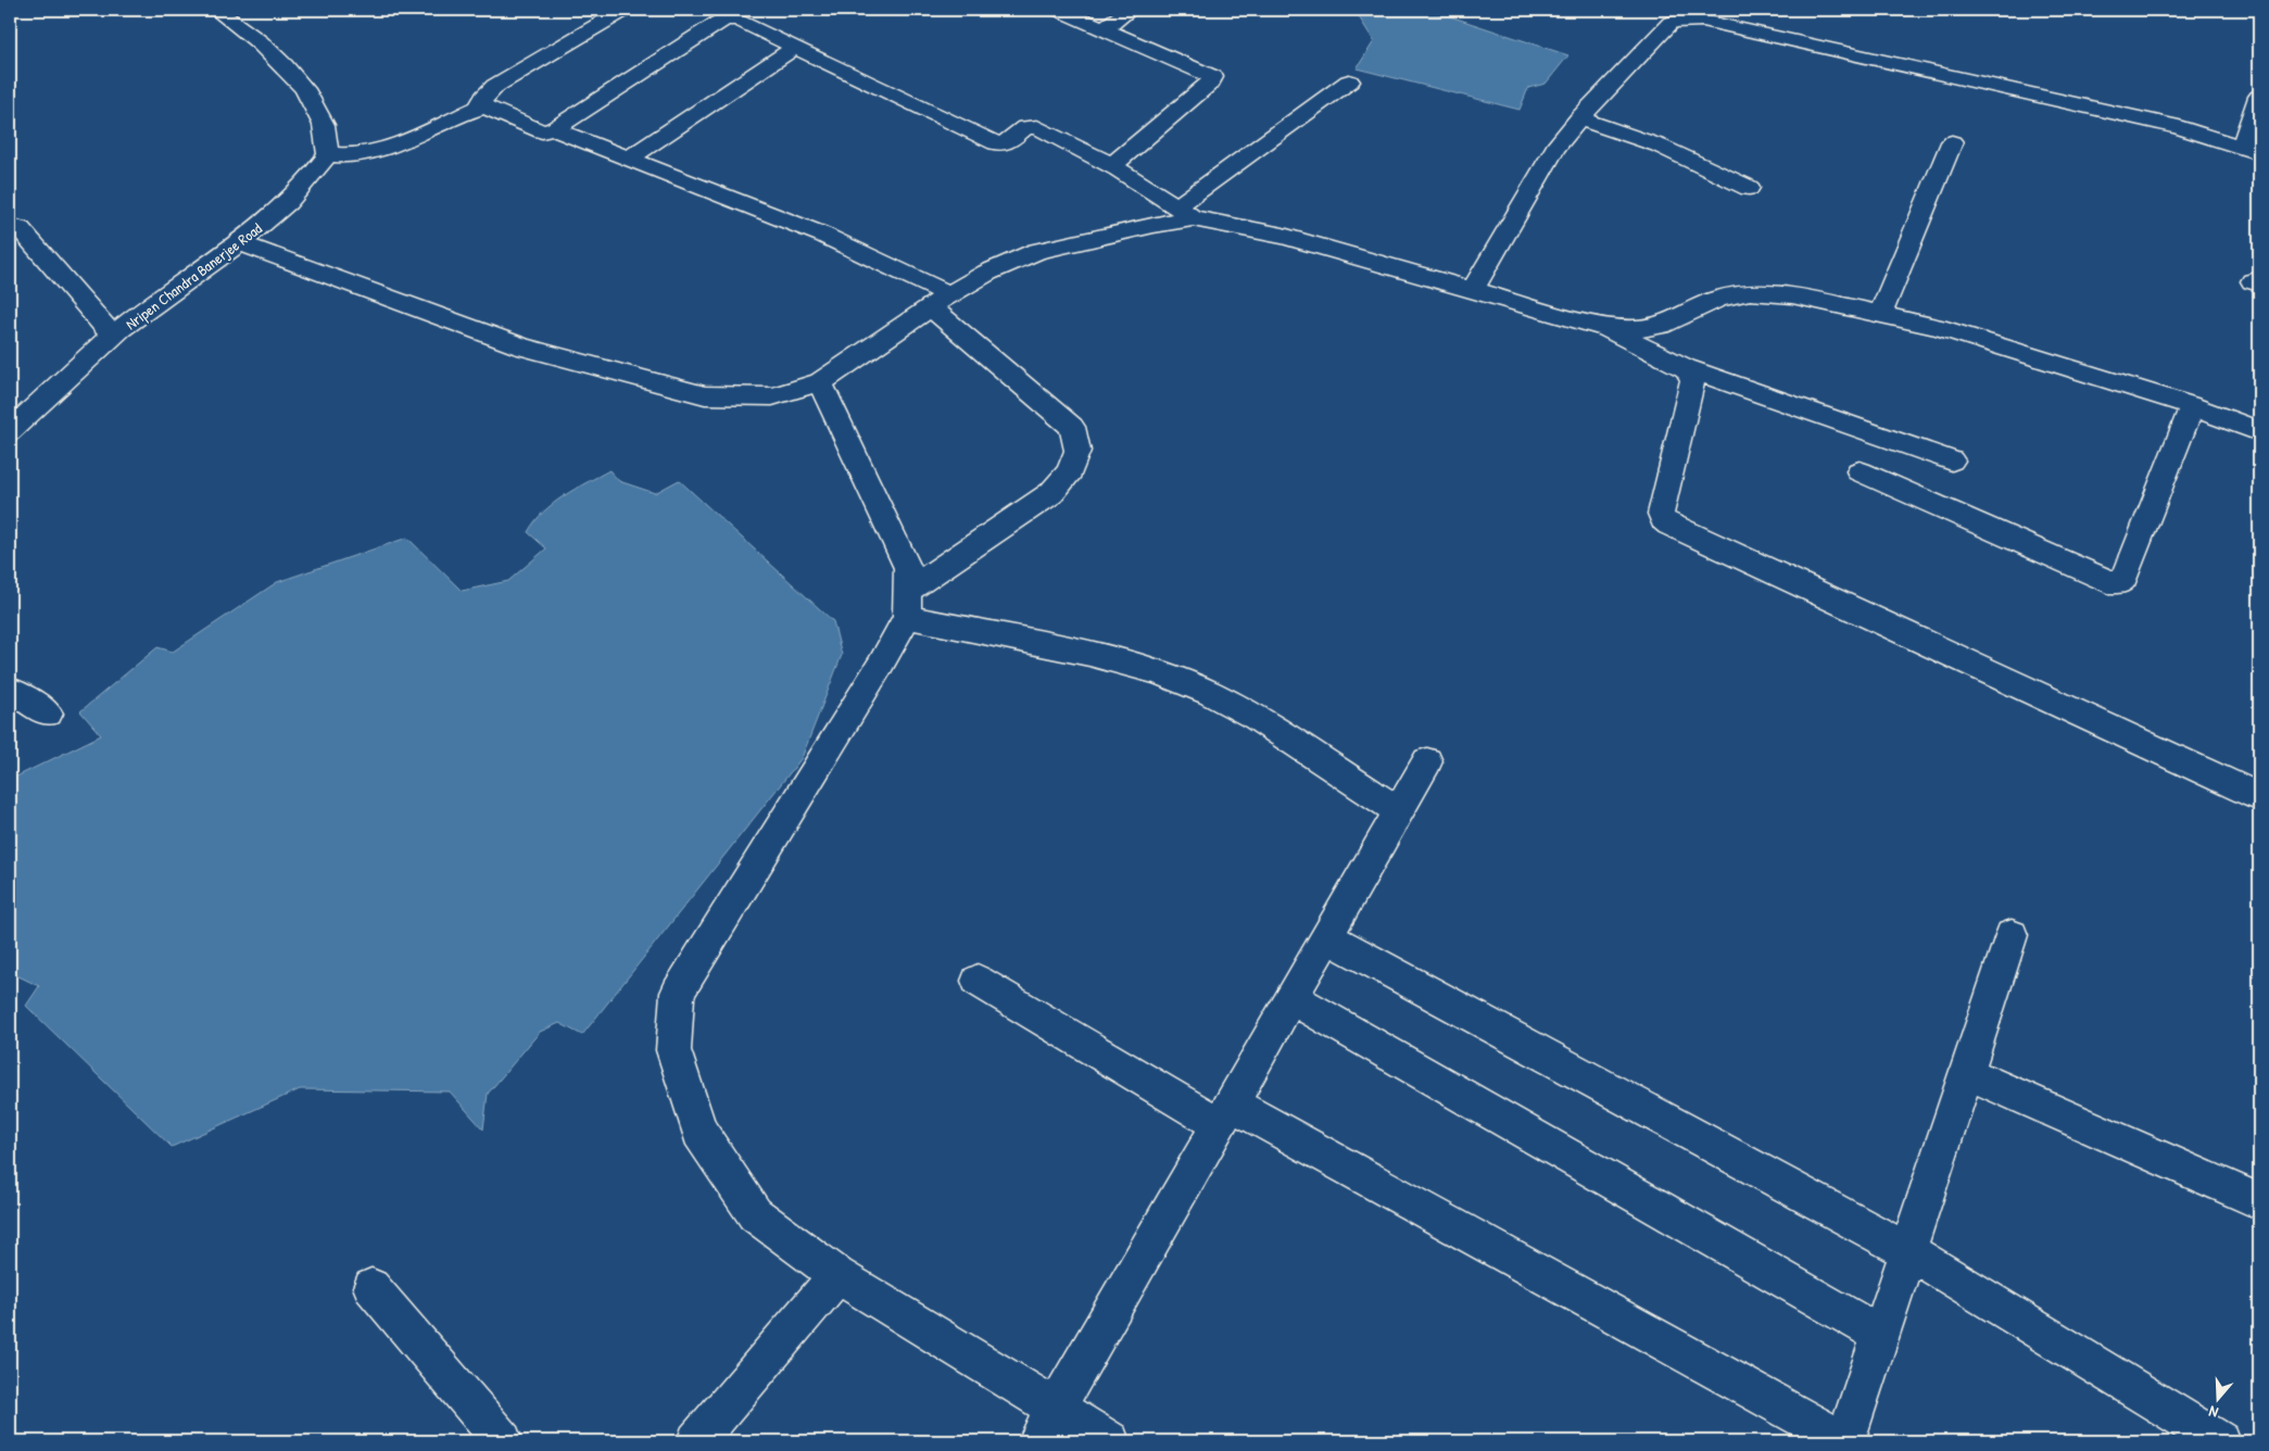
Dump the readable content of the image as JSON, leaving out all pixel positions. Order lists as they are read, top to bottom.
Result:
{
  "streets": {
    "street": ["Nripen Chandra Banerjee Road"]
  },
  "north": "bottom"
}
